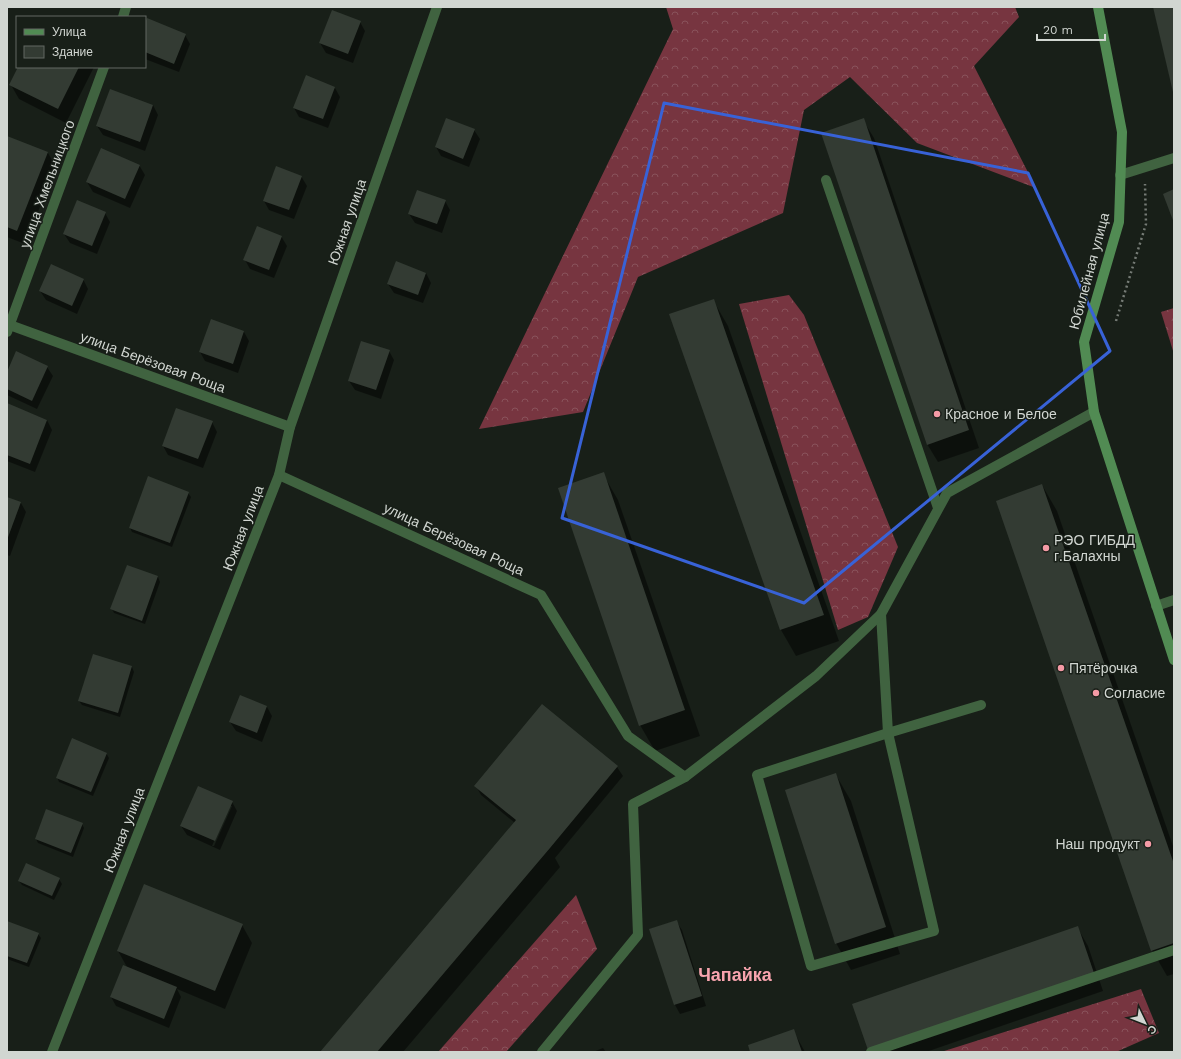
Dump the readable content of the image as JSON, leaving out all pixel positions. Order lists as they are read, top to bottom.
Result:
{
  "streets": {
    "street": [
      "улица Хмельницкого",
      "Южная улица",
      "Юбилейная улица",
      "улица Берёзовая Роща"
    ]
  },
  "crossings": [
    ["улица Хмельницкого", "улица Берёзовая Роща"],
    ["Южная улица", "улица Берёзовая Роща"]
  ],
  "districts": ["Чапайка"],
  "places": [
    "Красное и Белое",
    "РЭО ГИБДД г.Балахны",
    "Пятёрочка",
    "Согласие",
    "Наш продукт"
  ],
  "legend": ["Улица", "Здание"],
  "scale_bar": "20 m",
  "north": "bottom right"
}
